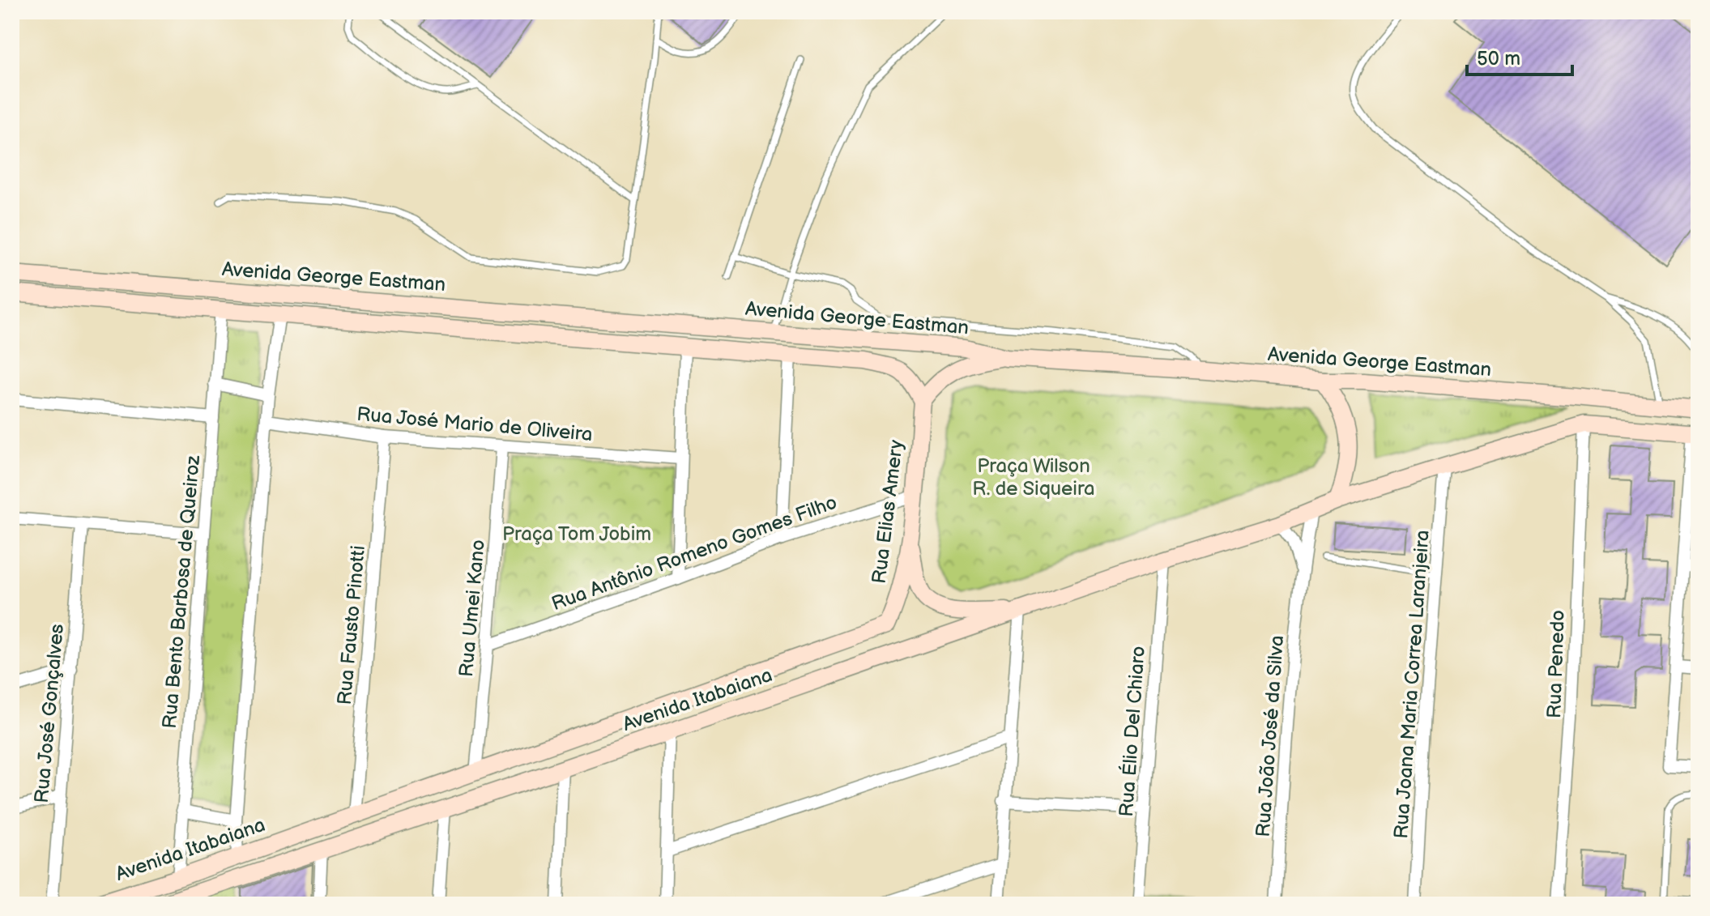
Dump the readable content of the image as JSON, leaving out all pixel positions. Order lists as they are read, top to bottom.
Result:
{
  "streets": {
    "main road": ["Avenida George Eastman", "Rua Elias Amery", "Avenida Itabaiana"],
    "street": [
      "Rua José Mario de Oliveira",
      "Rua Antônio Romeno Gomes Filho",
      "Rua Bento Barbosa de Queiroz",
      "Rua Umei Kano",
      "Rua Fausto Pinotti",
      "Rua Penedo",
      "Rua Joana Maria Correa Laranjeira",
      "Rua José Gonçalves",
      "Rua Élio Del Chiaro",
      "Rua João José da Silva"
    ]
  },
  "crossings": [
    ["Avenida George Eastman", "Rua Elias Amery"],
    ["Avenida George Eastman", "Rua Bento Barbosa de Queiroz"],
    ["Rua José Mario de Oliveira", "Rua Umei Kano"],
    ["Rua José Mario de Oliveira", "Rua Fausto Pinotti"],
    ["Rua Elias Amery", "Rua Antônio Romeno Gomes Filho"],
    ["Rua Elias Amery", "Avenida Itabaiana"],
    ["Rua Antônio Romeno Gomes Filho", "Rua Umei Kano"],
    ["Rua Bento Barbosa de Queiroz", "Avenida Itabaiana"],
    ["Rua Umei Kano", "Avenida Itabaiana"],
    ["Rua Fausto Pinotti", "Avenida Itabaiana"],
    ["Avenida Itabaiana", "Rua Élio Del Chiaro"],
    ["Avenida Itabaiana", "Rua João José da Silva"]
  ],
  "parks": ["Praça Wilson R. de Siqueira", "Praça Tom Jobim"],
  "scale_bar": "50 m"
}
